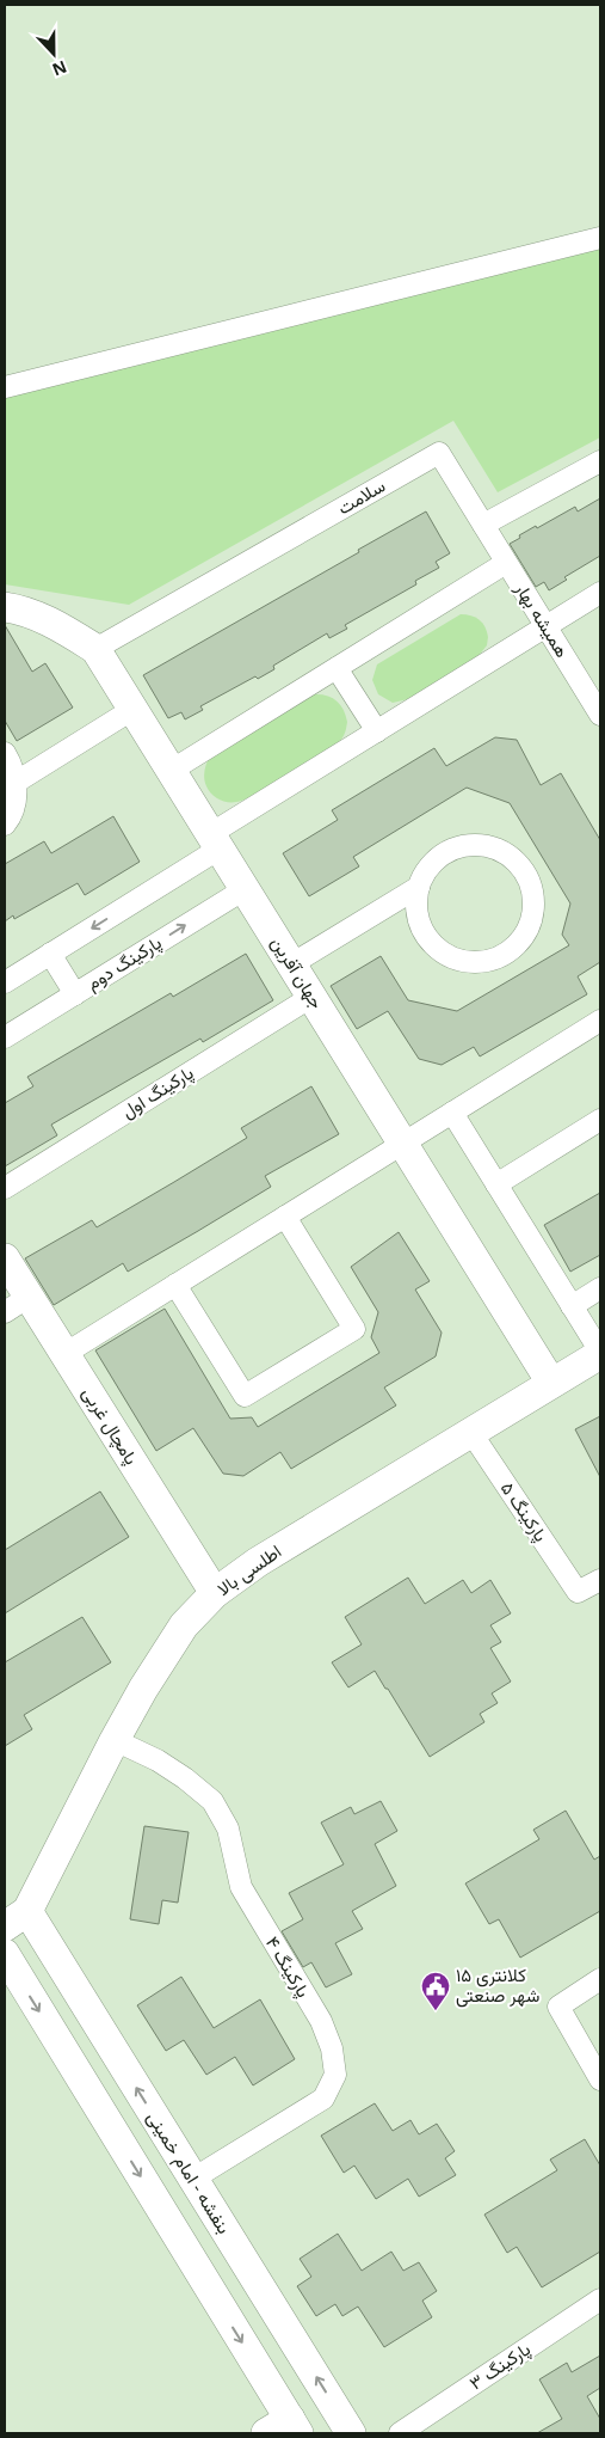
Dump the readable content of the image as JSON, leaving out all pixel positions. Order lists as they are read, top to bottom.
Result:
{
  "streets": {
    "street": [
      "سلامت",
      "همیشه بهار",
      "پارکینگ دوم",
      "جهان آفرین",
      "پارکینگ اول",
      "پامچال غربی",
      "پارکینگ ۵",
      "اطلسی بالا",
      "پارکینگ ۴",
      "بنفشه - امام خمینی",
      "پارکینگ ۳"
    ]
  },
  "crossings": [
    ["سلامت", "همیشه بهار"],
    ["سلامت", "جهان آفرین"],
    ["پارکینگ دوم", "جهان آفرین"],
    ["جهان آفرین", "پارکینگ اول"],
    ["جهان آفرین", "اطلسی بالا"],
    ["پامچال غربی", "اطلسی بالا"],
    ["پارکینگ ۵", "اطلسی بالا"],
    ["اطلسی بالا", "پارکینگ ۴"],
    ["اطلسی بالا", "بنفشه - امام خمینی"],
    ["پارکینگ ۴", "بنفشه - امام خمینی"]
  ],
  "places": {
    "public building": ["کلانتری ۱۵ شهر صنعتی"]
  },
  "north": "bottom"
}
